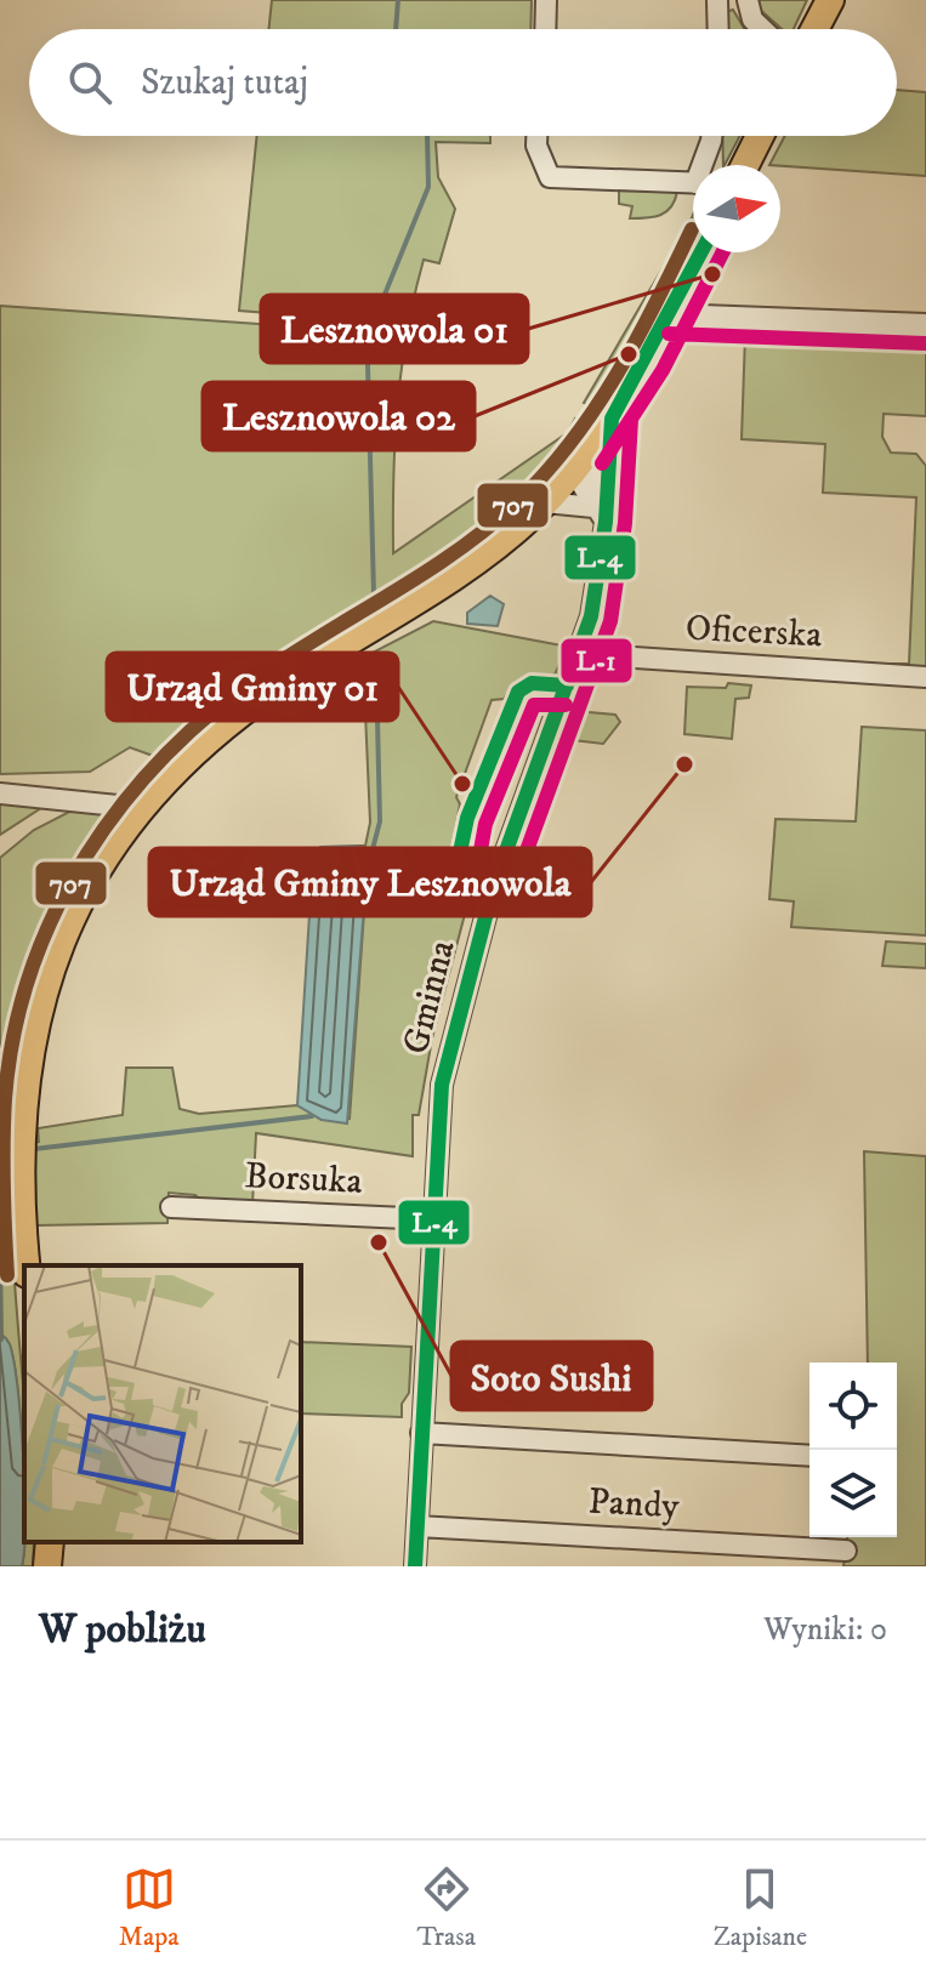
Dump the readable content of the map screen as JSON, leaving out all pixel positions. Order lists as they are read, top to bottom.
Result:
{
  "streets": {
    "street": [
      "Oficerska",
      "Gminna",
      "Borsuka",
      "Pandy"
    ]
  },
  "crossings": [
    ["Oficerska", "Gminna"],
    ["Gminna", "Borsuka"],
    ["Gminna", "Pandy"]
  ],
  "places": [
    "Lesznowola 01",
    "Lesznowola 02",
    "Urząd Gminy Lesznowola",
    "Urząd Gminy 01",
    "Soto Sushi"
  ],
  "lines": ["transit line 707", "transit line L-4", "transit line L-1"],
  "north": "right",
  "page": {
    "search": "Szukaj tutaj",
    "heading": ["W pobliżu", "Wyniki: 0"],
    "nav": ["Mapa", "Trasa", "Zapisane"]
  }
}
